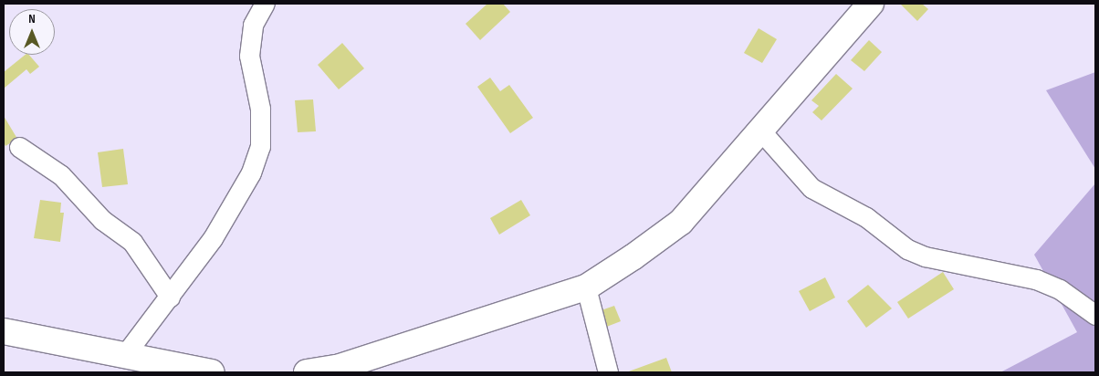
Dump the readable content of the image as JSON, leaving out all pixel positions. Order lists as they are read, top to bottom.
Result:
{
  "north": "top"
}
